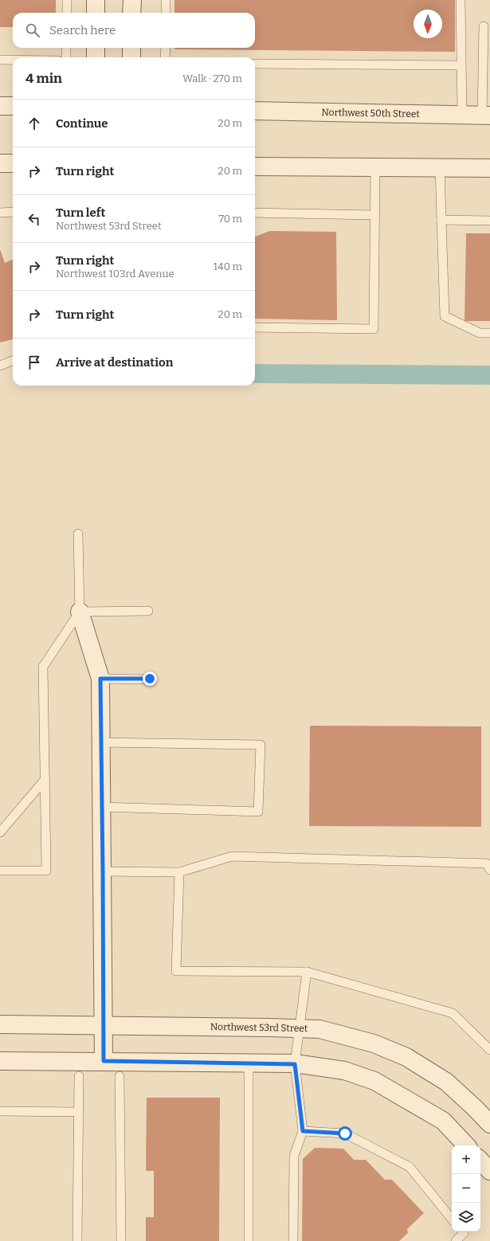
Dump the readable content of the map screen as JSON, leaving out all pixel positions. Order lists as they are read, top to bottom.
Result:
{
  "streets": {
    "street": ["Northwest 50th Street", "Northwest 53rd Street"]
  },
  "north": "bottom",
  "page": {
    "search": "Search here",
    "heading": ["4 min", "Walk · 270 m"],
    "list": [
      ["Continue", "20 m"],
      ["Turn right", "20 m"],
      ["Turn left", "Northwest 53rd Street", "70 m"],
      ["Turn right", "Northwest 103rd Avenue", "140 m"],
      ["Turn right", "20 m"],
      "Arrive at destination"
    ],
    "map_buttons": ["+", "−"]
  }
}
